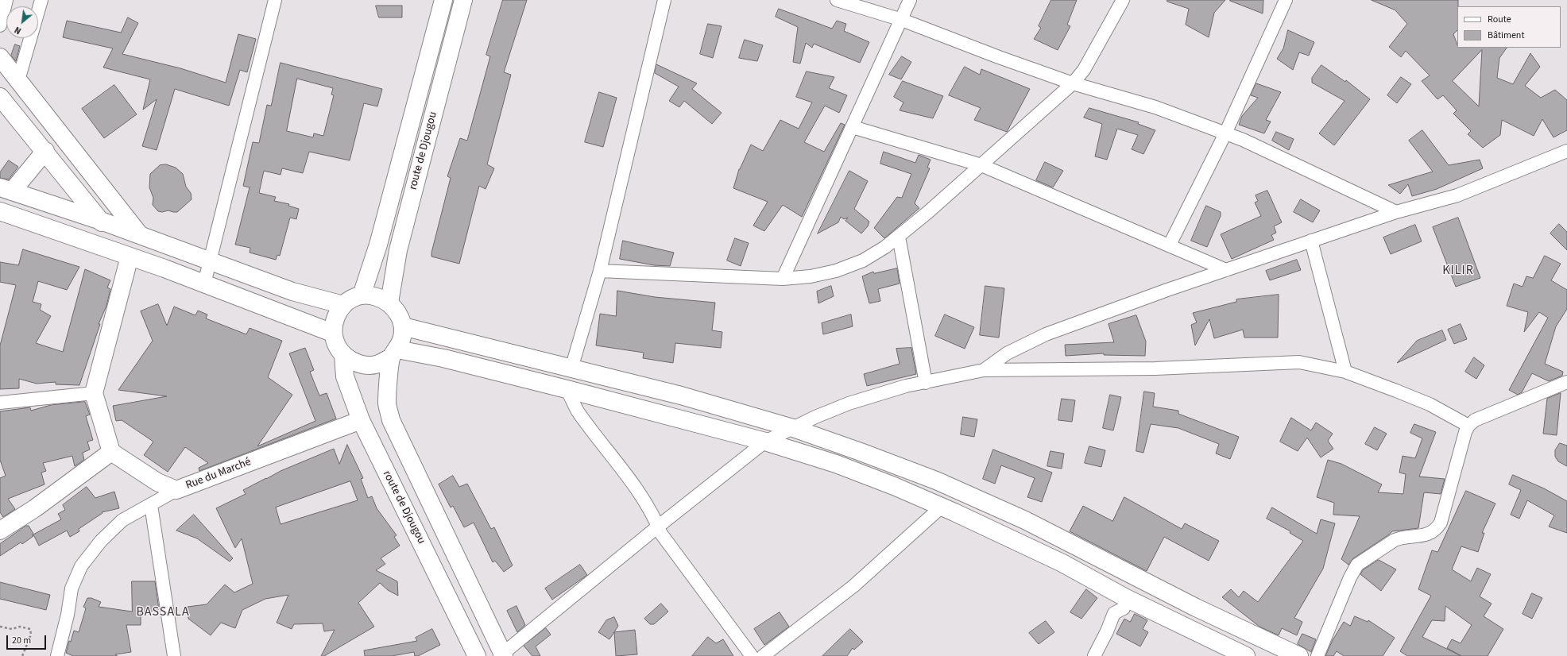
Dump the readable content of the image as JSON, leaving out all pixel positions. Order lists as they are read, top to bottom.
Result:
{
  "streets": {
    "main road": ["route de Djougou", "Rue du Marché"]
  },
  "crossings": [
    ["route de Djougou", "Rue du Marché"]
  ],
  "districts": ["KILIR", "BASSALA"],
  "legend": ["Route", "Bâtiment"],
  "scale_bar": "20 m",
  "north": "bottom left"
}
